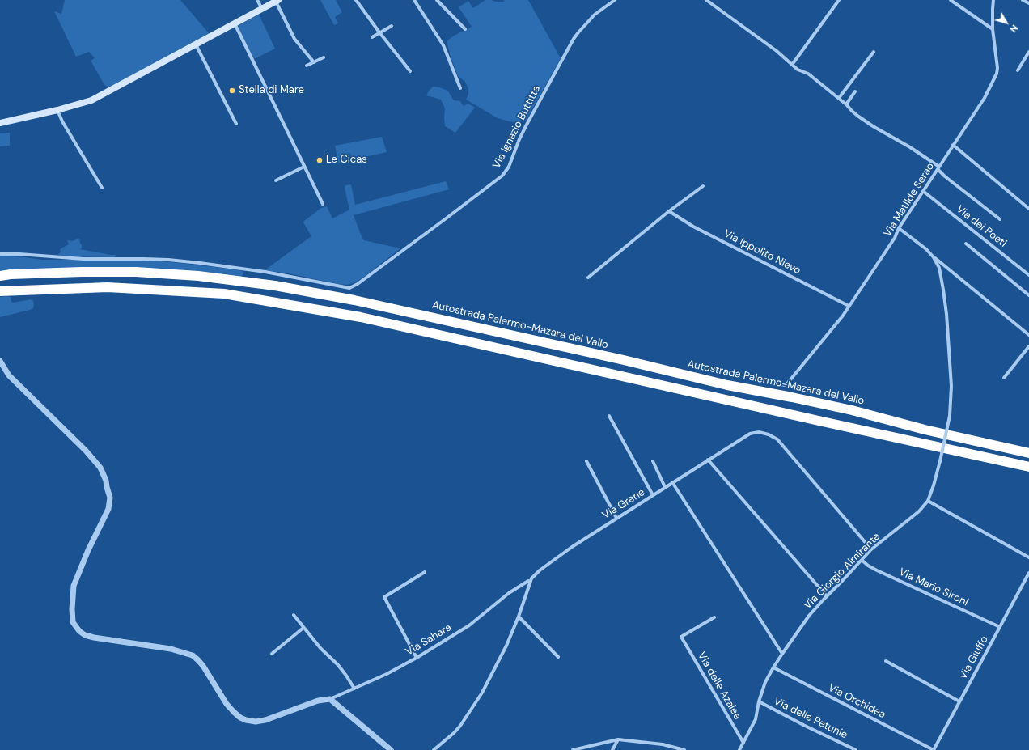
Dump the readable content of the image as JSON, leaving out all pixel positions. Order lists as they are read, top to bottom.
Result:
{
  "streets": {
    "highway": ["Autostrada Palermo-Mazara del Vallo"],
    "street": [
      "Via Ignazio Buttitta",
      "Via Matilde Serao",
      "Via dei Poeti",
      "Via Ippolito Nievo",
      "Via Grene",
      "Via Giorgio Almirante",
      "Via Mario Sironi",
      "Via Sahara",
      "Via Giuffo",
      "Via delle Azalee",
      "Via Orchidea",
      "Via delle Petunie"
    ]
  },
  "crossings": [
    ["Via Matilde Serao", "Via dei Poeti"],
    ["Via Matilde Serao", "Via Ippolito Nievo"],
    ["Via Grene", "Via Giorgio Almirante"],
    ["Via Giorgio Almirante", "Via Mario Sironi"],
    ["Via Giorgio Almirante", "Via delle Azalee"],
    ["Via Giorgio Almirante", "Via Orchidea"],
    ["Via Giorgio Almirante", "Via delle Petunie"],
    ["Via Mario Sironi", "Via Giuffo"],
    ["Via Giuffo", "Via Orchidea"]
  ],
  "places": ["Stella di Mare", "Le Cicas"],
  "north": "bottom right"
}
